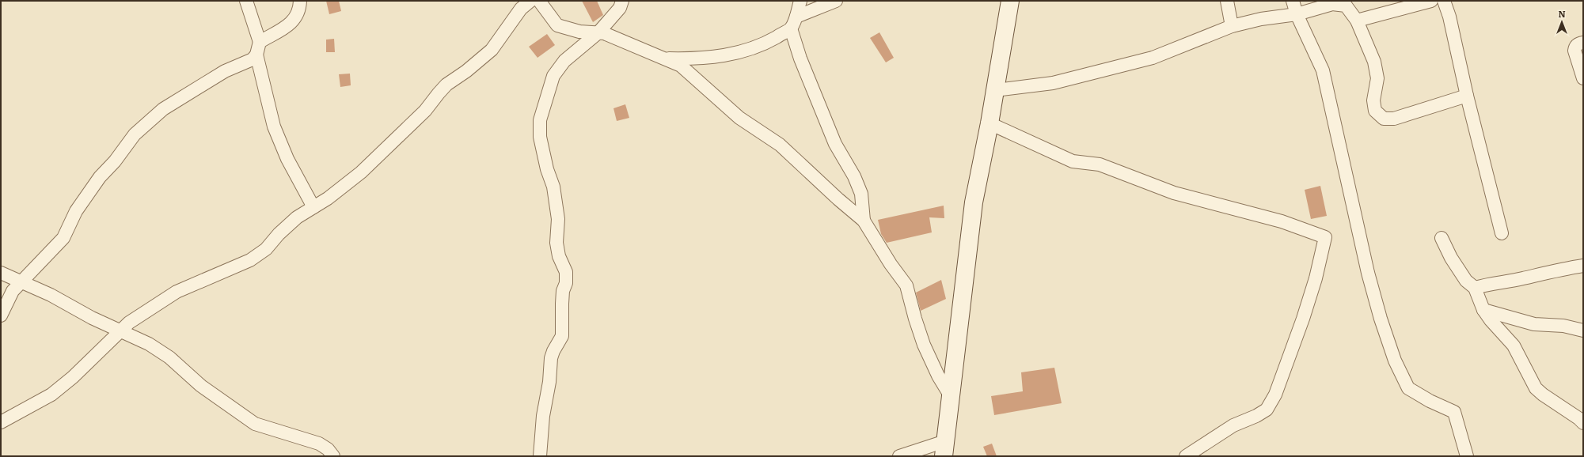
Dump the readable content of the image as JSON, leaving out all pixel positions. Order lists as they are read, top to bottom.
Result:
{
  "north": "top"
}
